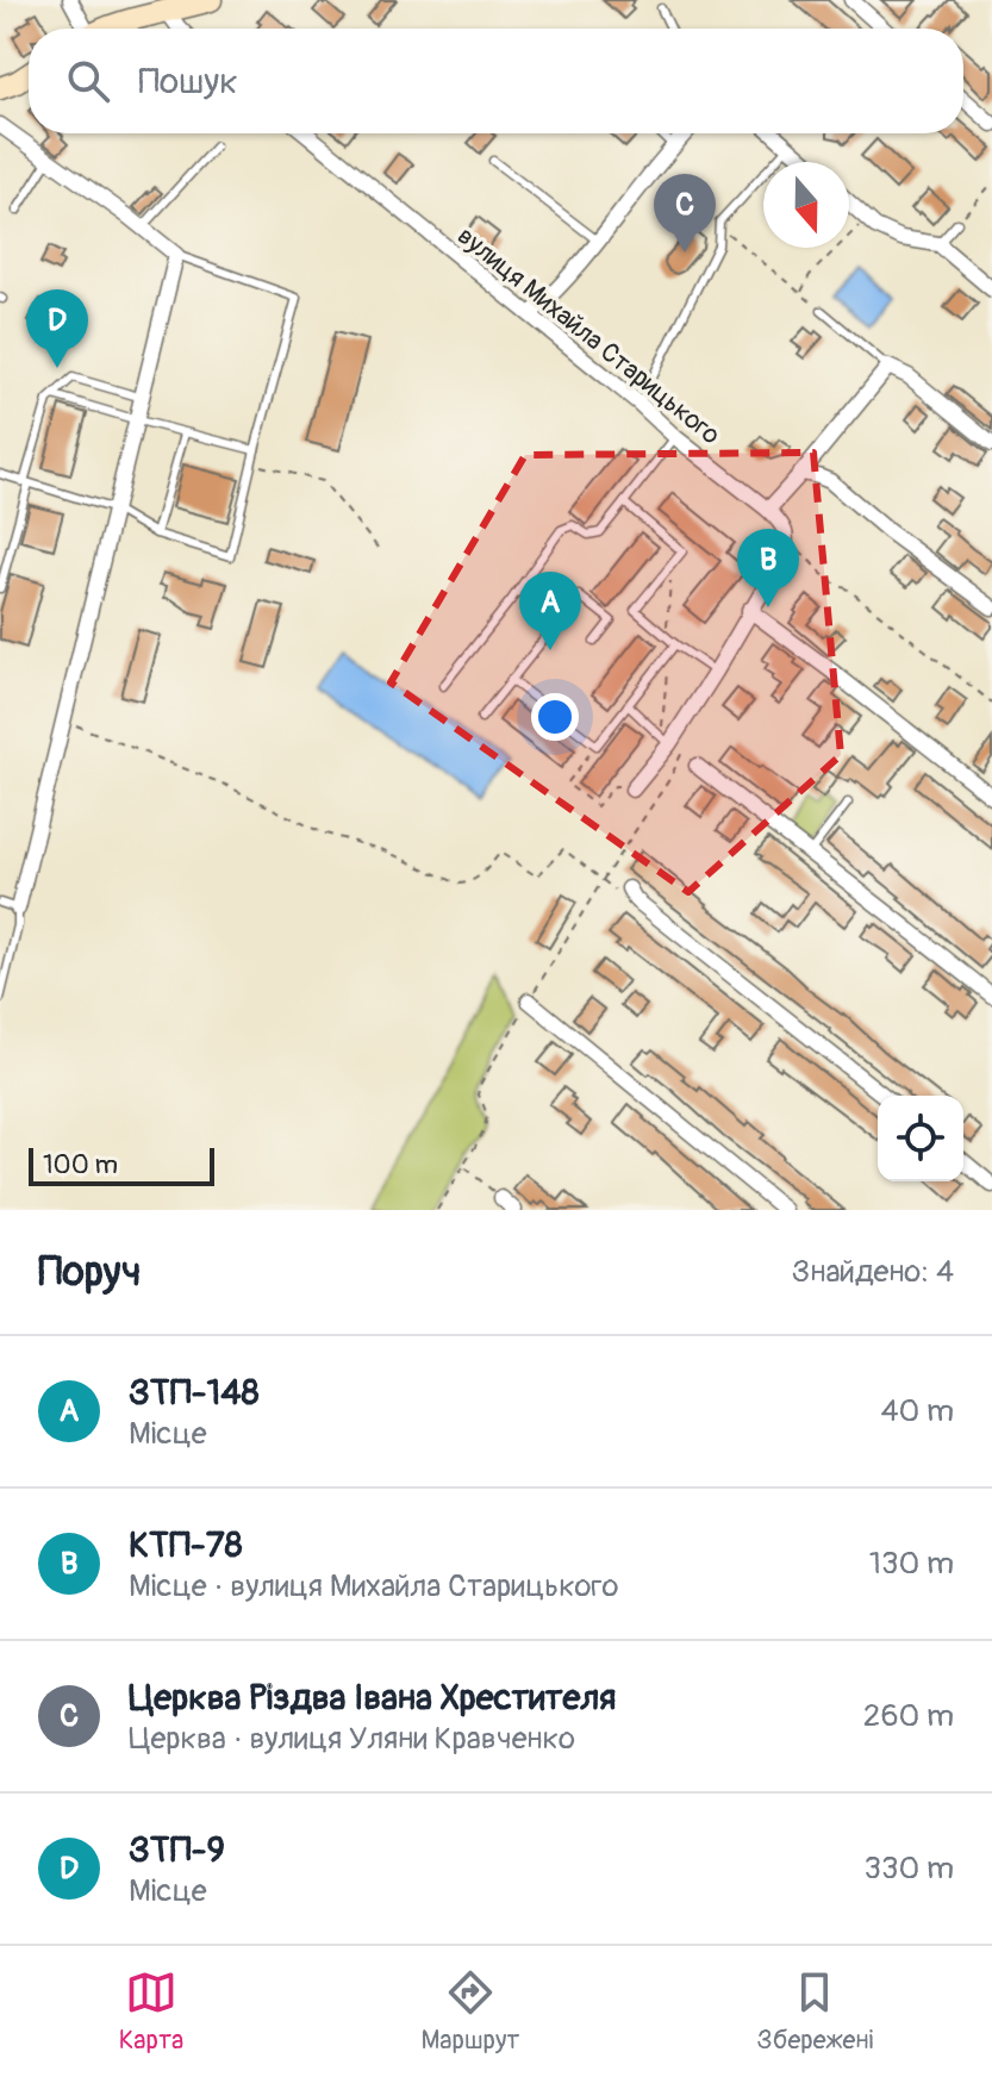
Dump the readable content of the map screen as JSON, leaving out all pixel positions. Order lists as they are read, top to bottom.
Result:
{
  "streets": {
    "street": ["вулиця Михайла Старицького"]
  },
  "scale_bar": "100 m",
  "north": "bottom",
  "page": {
    "search": "Пошук",
    "pins": [
      "C",
      "D",
      "B",
      "A"
    ],
    "scale": "100 m",
    "heading": ["Поруч", "Знайдено: 4"],
    "list": [
      {
        "mark": "A",
        "name": "ЗТП-148",
        "note": "Місце",
        "value": "40 m"
      },
      {
        "mark": "B",
        "name": "КТП-78",
        "note": "Місце · вулиця Михайла Старицького",
        "value": "130 m"
      },
      {
        "mark": "C",
        "name": "Церква Різдва Івана Хрестителя",
        "note": "Церква · вулиця Уляни Кравченко",
        "value": "260 m"
      },
      {
        "mark": "D",
        "name": "ЗТП-9",
        "note": "Місце",
        "value": "330 m"
      }
    ],
    "nav": ["Карта", "Маршрут", "Збережені"]
  }
}
